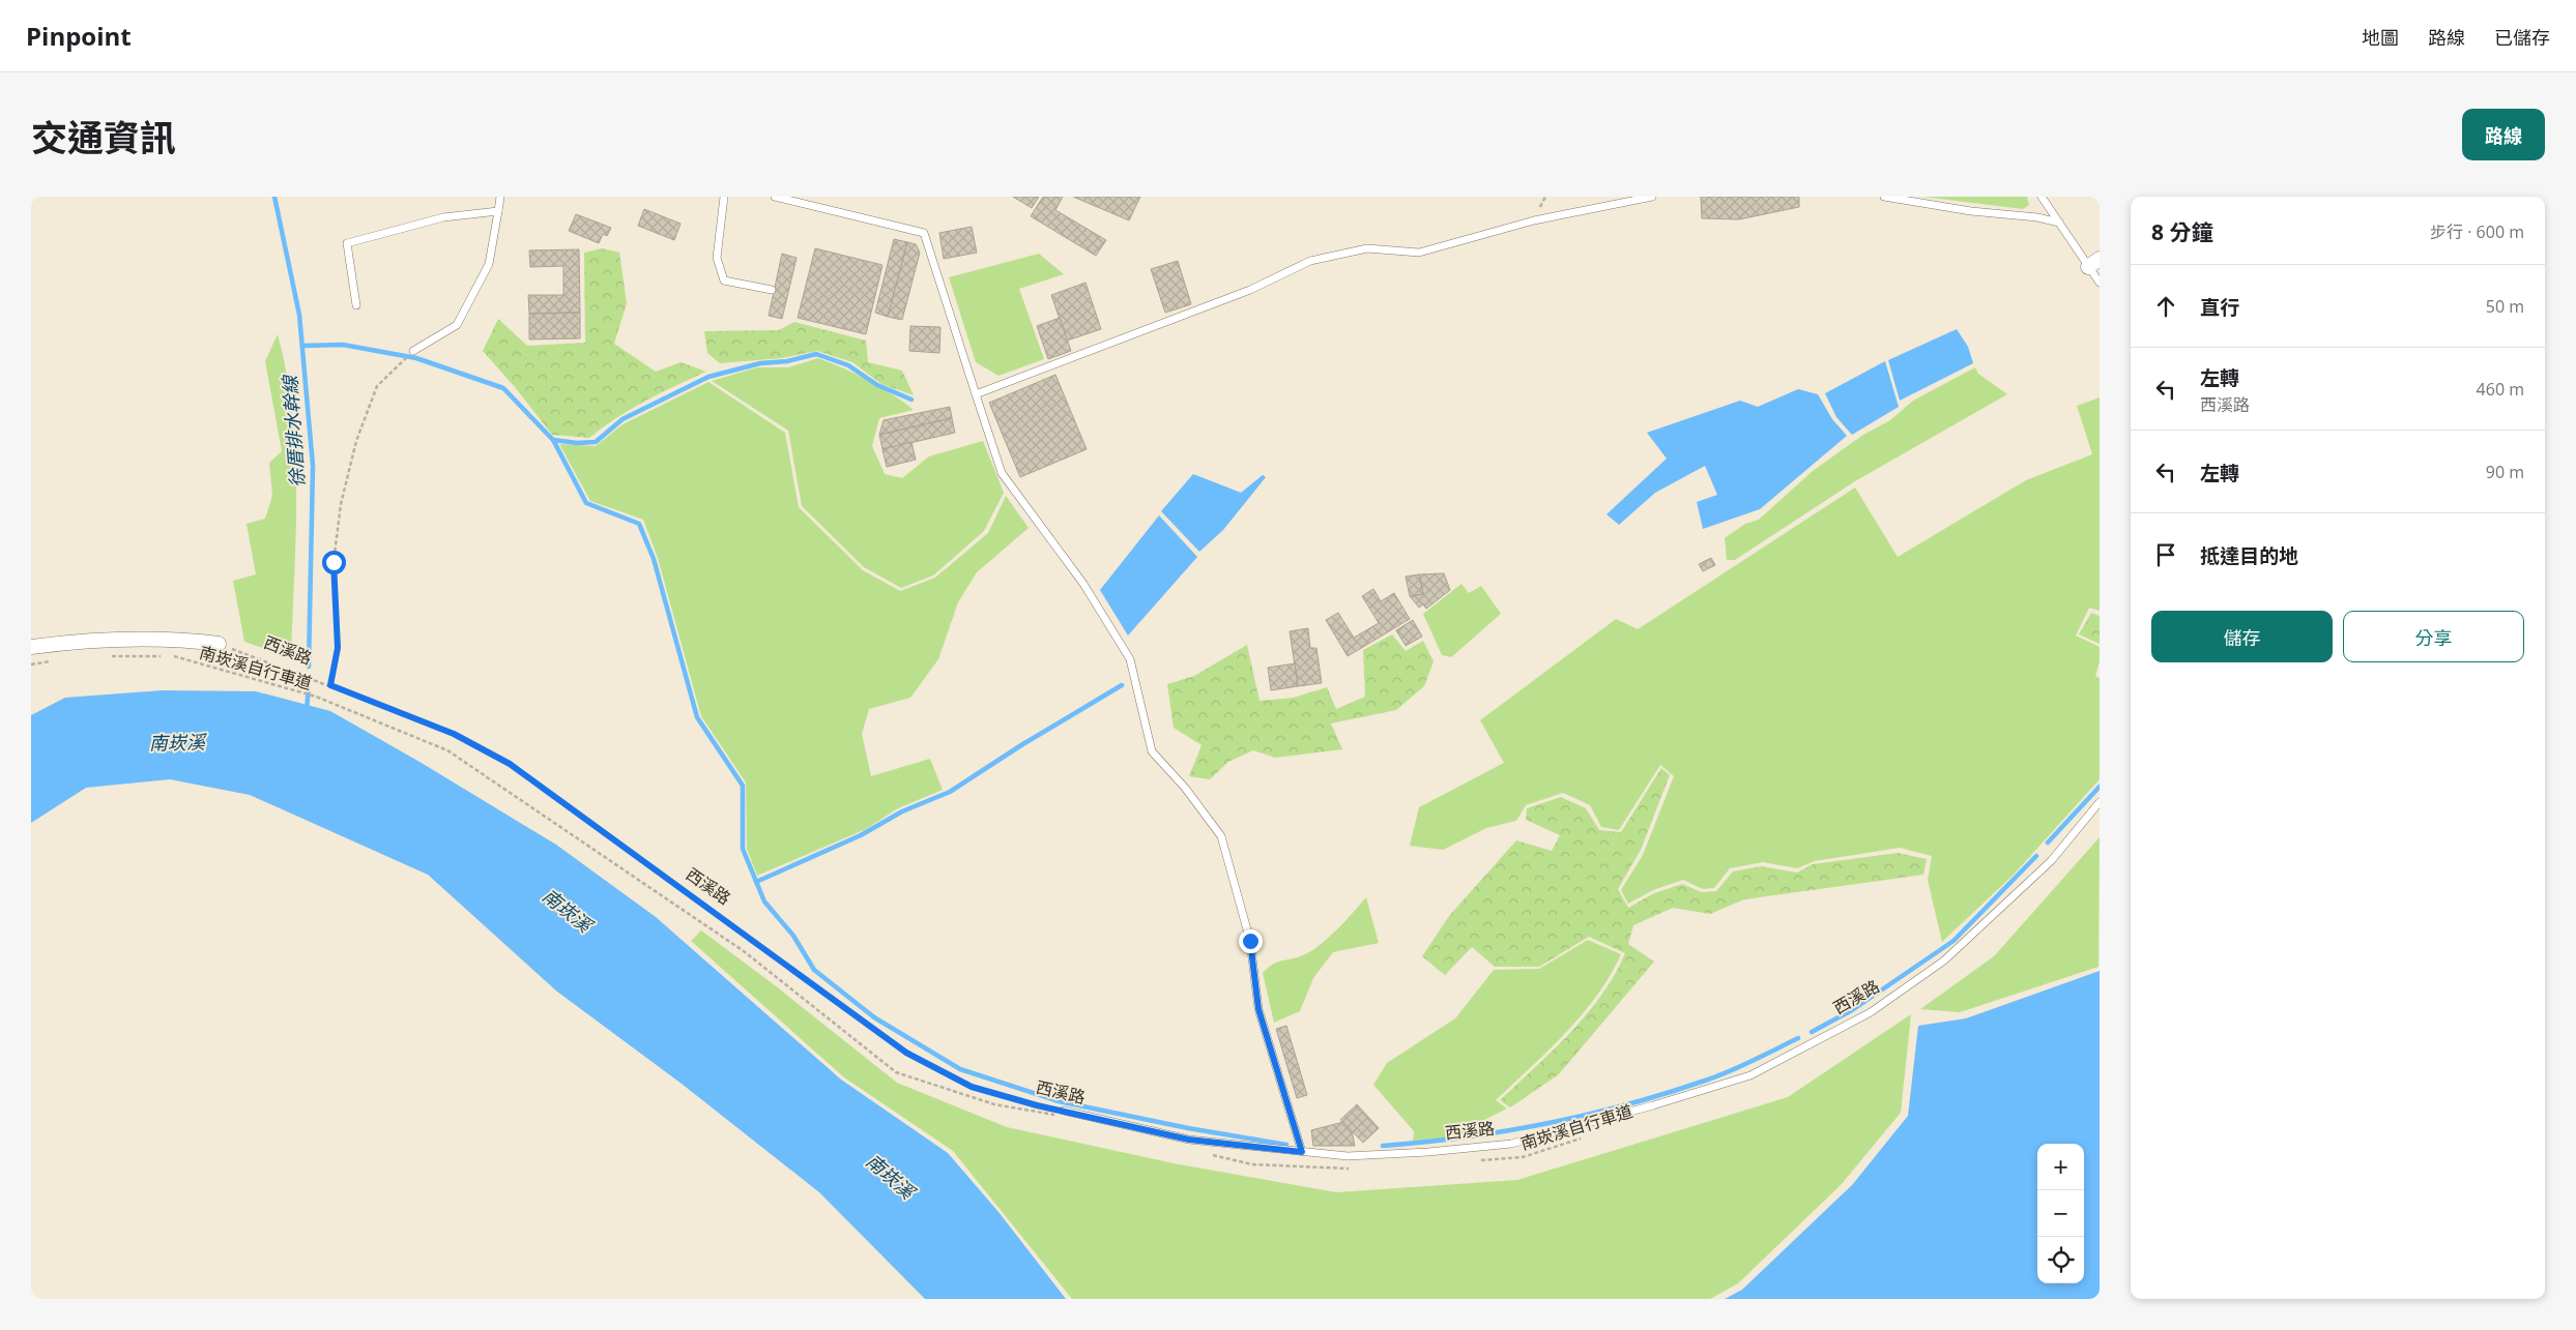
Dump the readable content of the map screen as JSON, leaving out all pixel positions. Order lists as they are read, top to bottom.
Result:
{
  "streets": {
    "lane": ["西溪路"],
    "path": ["南崁溪自行車道"]
  },
  "crossings": [
    ["西溪路", "南崁溪自行車道"]
  ],
  "water": ["徐厝排水幹線", "南崁溪"],
  "page": {
    "header": "Pinpoint",
    "nav": ["地圖", "路線", "已儲存"],
    "title": "交通資訊",
    "buttons": [
      "路線",
      ["儲存", "分享"]
    ],
    "heading": ["8 分鐘", "步行 · 600 m"],
    "list": [
      ["直行", "50 m"],
      ["左轉", "西溪路", "460 m"],
      ["左轉", "90 m"],
      "抵達目的地"
    ],
    "map_buttons": ["+", "−"]
  }
}
